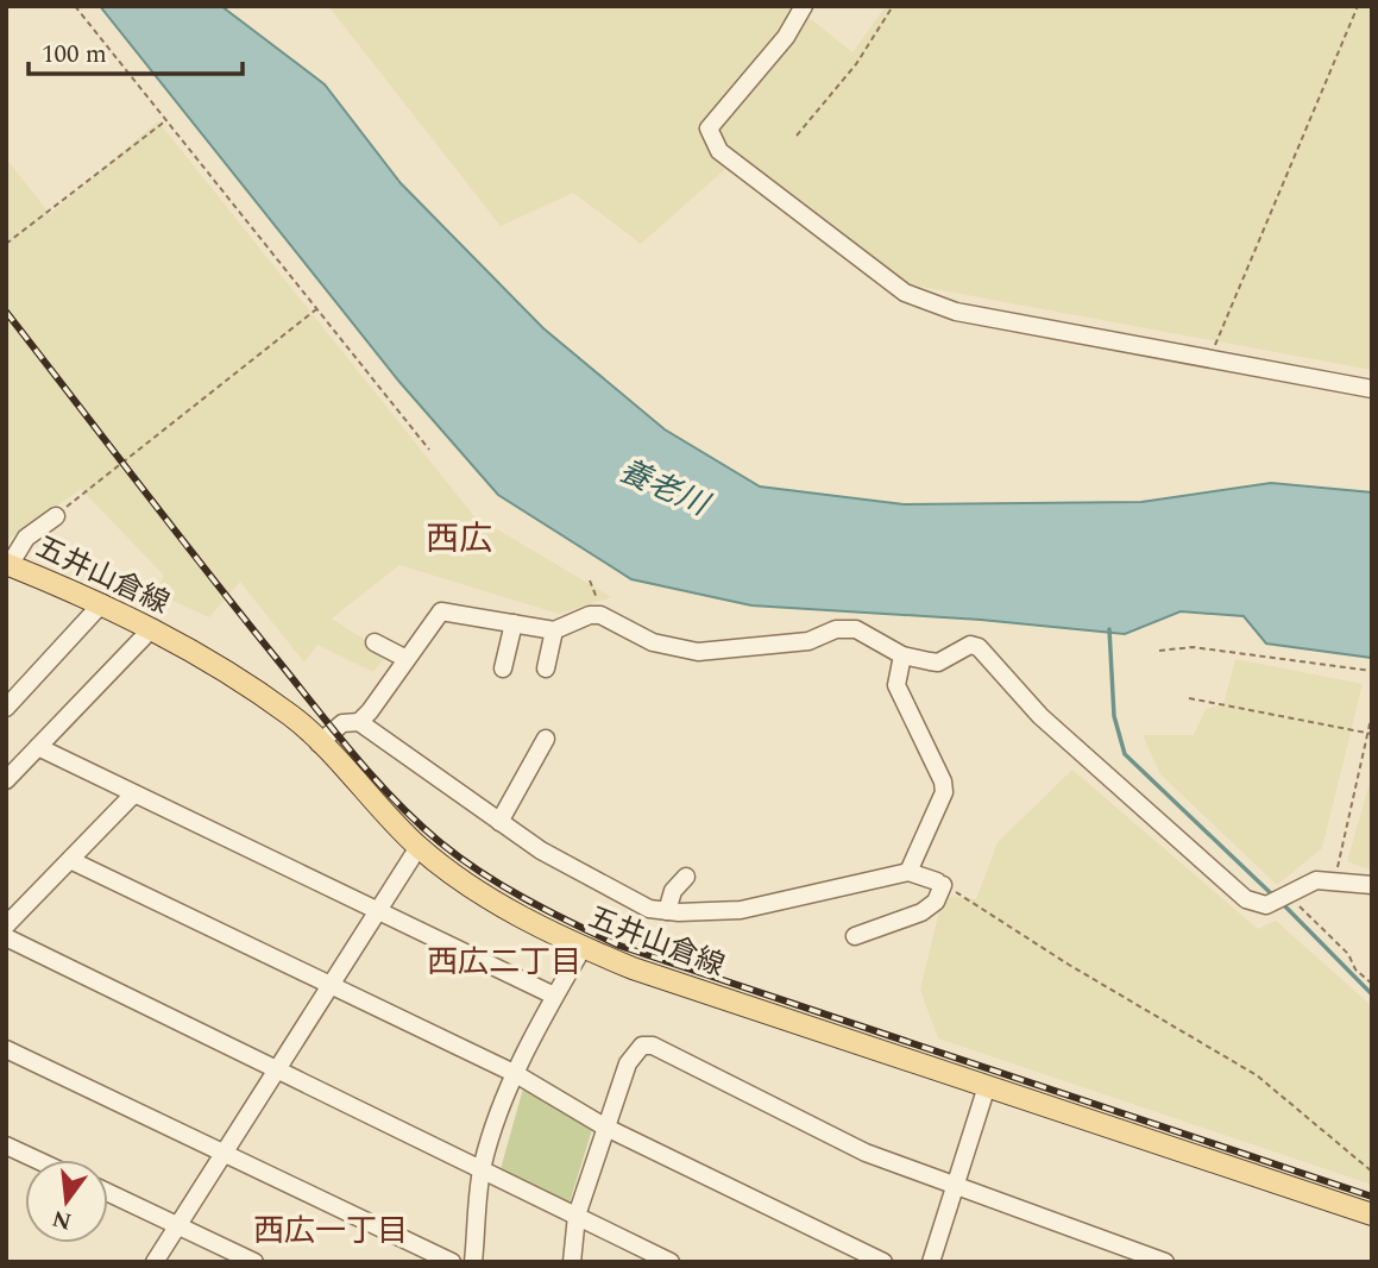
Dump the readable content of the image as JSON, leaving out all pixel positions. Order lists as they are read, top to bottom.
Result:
{
  "streets": {
    "main road": ["五井山倉線"]
  },
  "districts": ["西広", "西広二丁目", "西広一丁目"],
  "water": ["養老川"],
  "scale_bar": "100 m",
  "north": "bottom"
}
